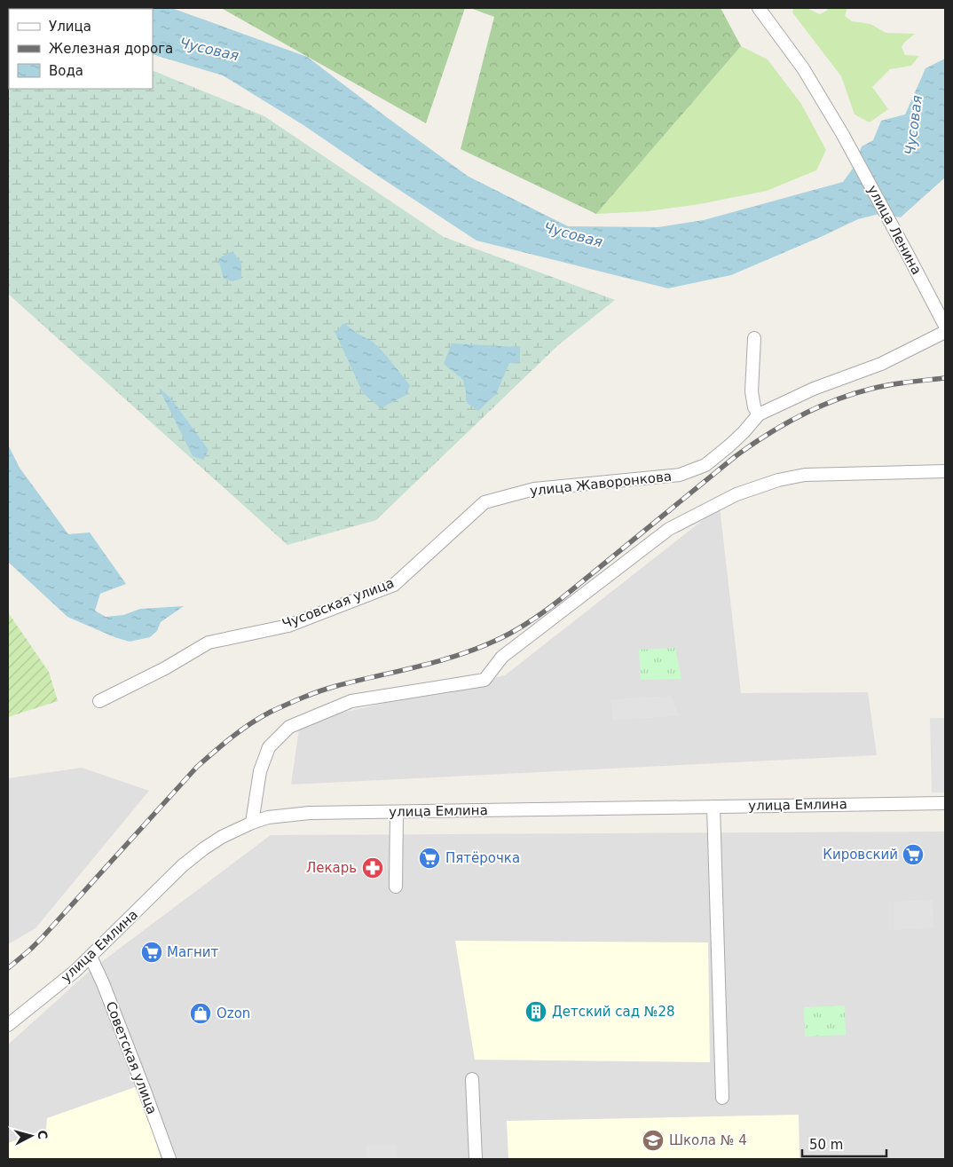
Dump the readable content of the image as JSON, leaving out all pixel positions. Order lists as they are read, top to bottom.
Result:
{
  "streets": {
    "street": [
      "улица Ленина",
      "улица Жаворонкова",
      "Чусовская улица",
      "улица Емлина",
      "Советская улица"
    ]
  },
  "crossings": [
    ["улица Жаворонкова", "Чусовская улица"],
    ["улица Емлина", "Советская улица"]
  ],
  "water": ["Чусовая"],
  "places": {
    "supermarket": ["Кировский", "Пятёрочка", "Магнит"],
    "pharmacy": ["Лекарь"],
    "building": ["Детский сад №28"],
    "shop": ["Ozon"],
    "school or university": ["Школа № 4"]
  },
  "legend": ["Улица", "Железная дорога", "Вода"],
  "scale_bar": "50 m",
  "north": "right"
}
